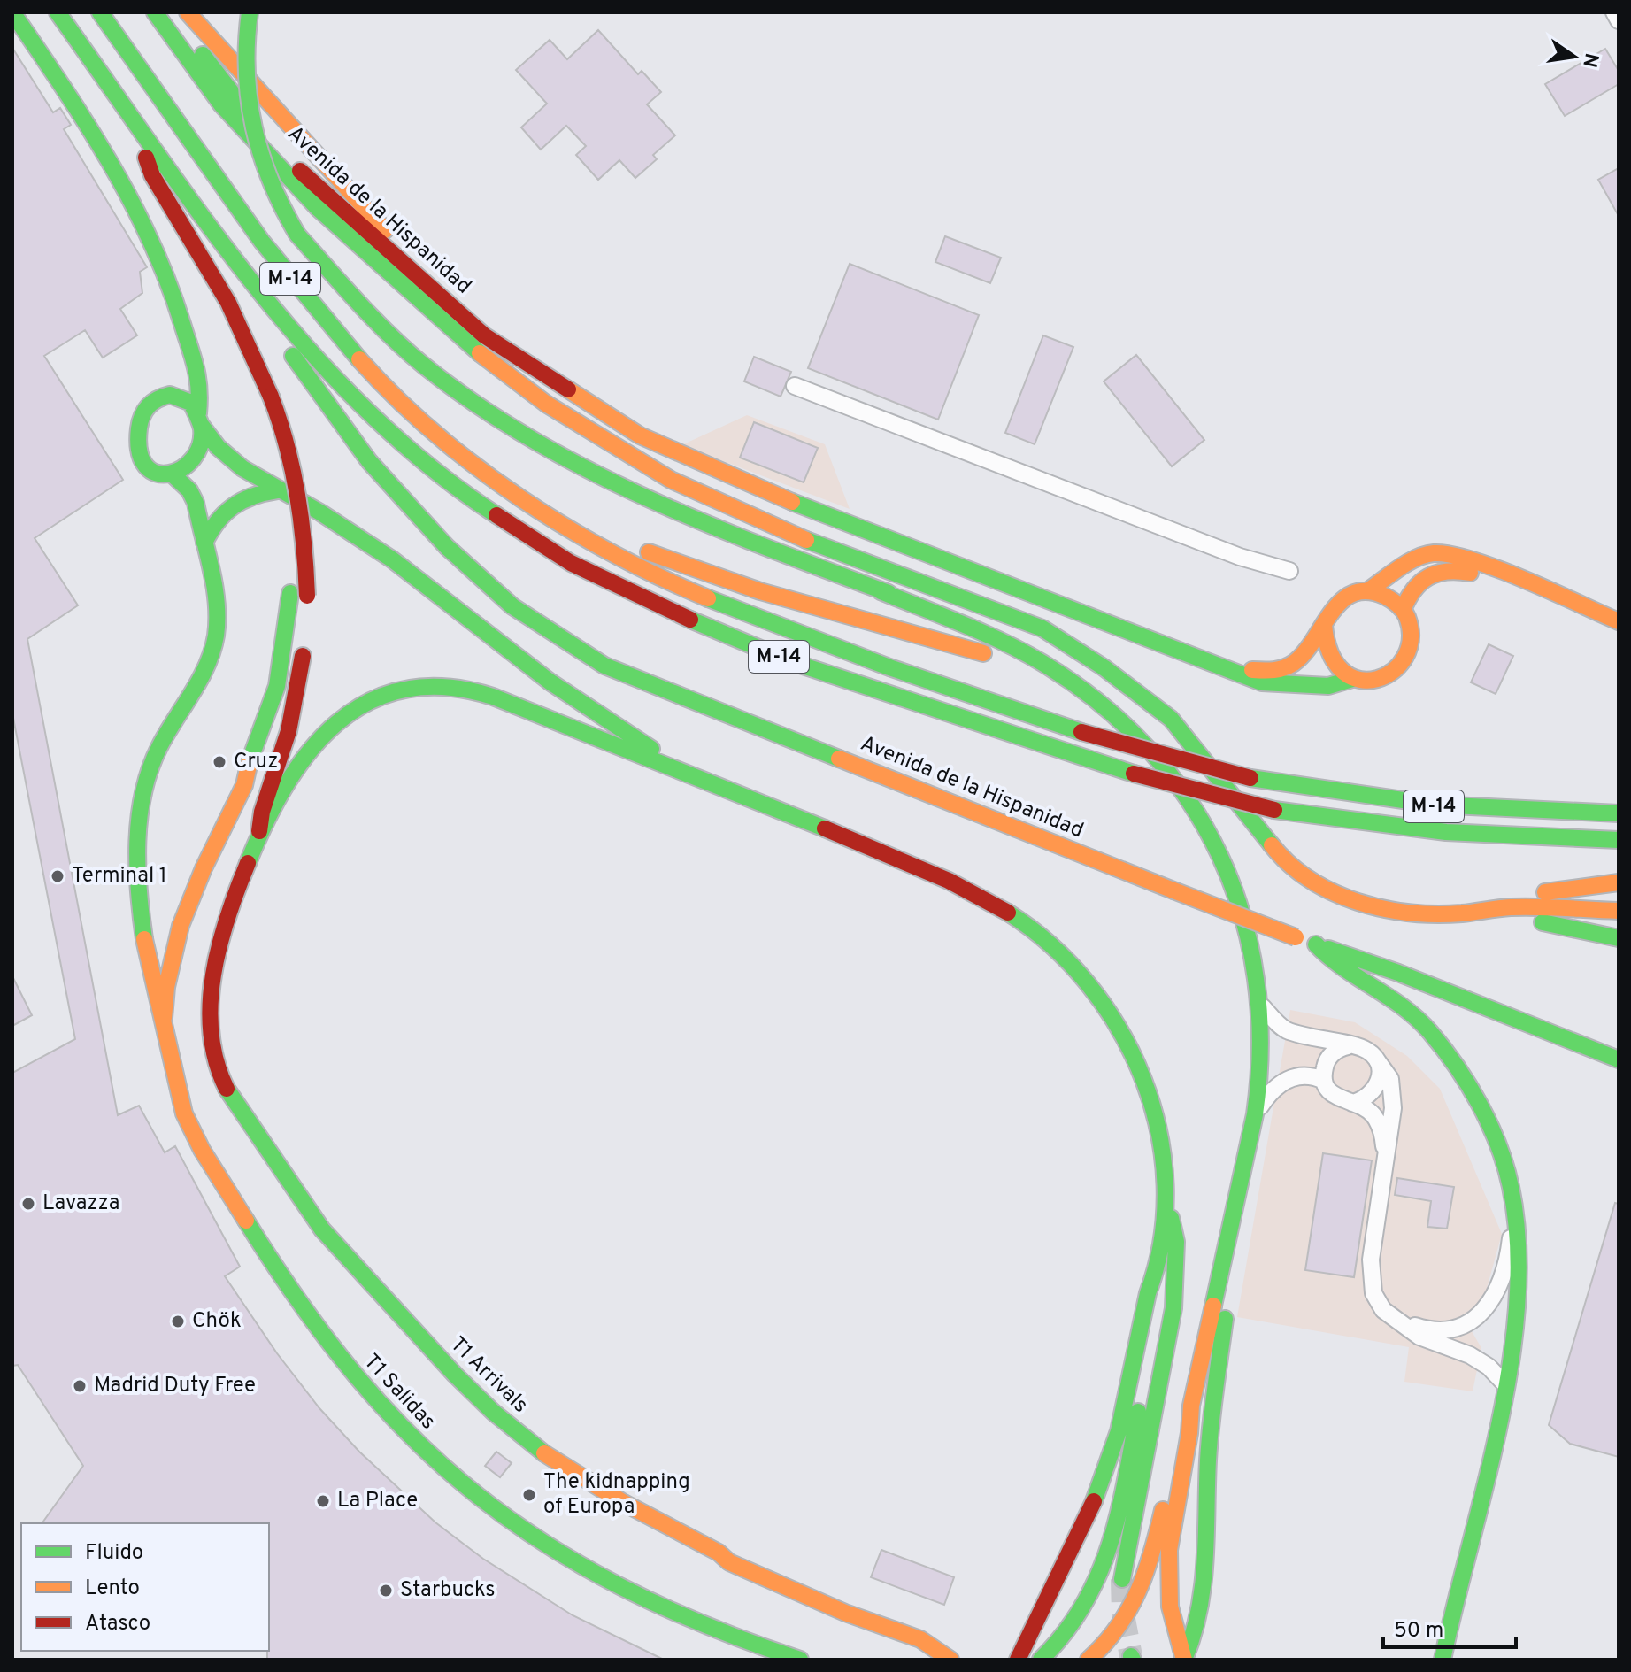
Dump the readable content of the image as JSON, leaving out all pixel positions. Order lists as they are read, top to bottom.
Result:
{
  "streets": {
    "main road": [
      "Avenida de la Hispanidad",
      "M-14",
      "T1 Arrivals",
      "T1 Salidas"
    ]
  },
  "crossings": [
    ["Avenida de la Hispanidad", "M-14"]
  ],
  "places": [
    "Cruz",
    "Terminal 1",
    "Lavazza",
    "Chök",
    "Madrid Duty Free",
    "The kidnapping of Europa",
    "La Place",
    "Starbucks"
  ],
  "legend": ["Fluido", "Lento", "Atasco"],
  "scale_bar": "50 m",
  "north": "right"
}
